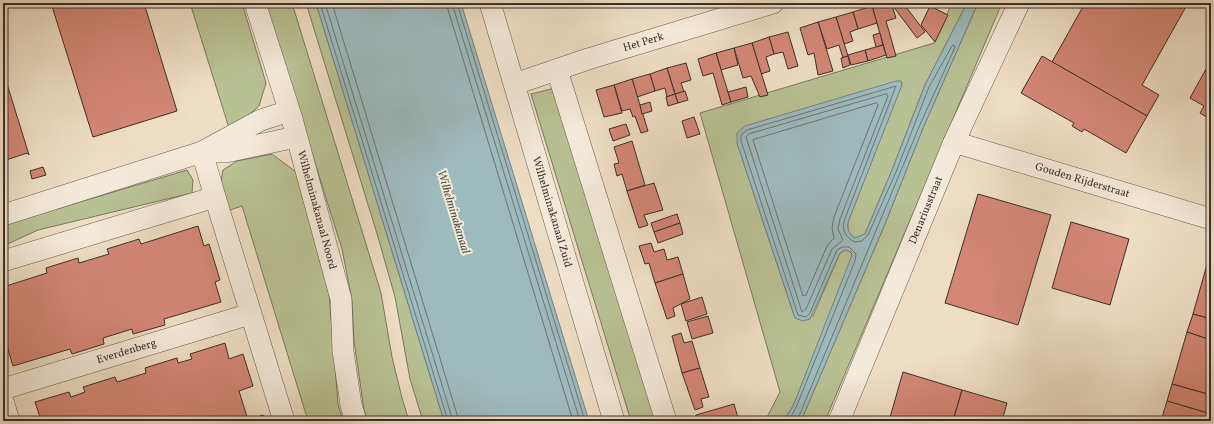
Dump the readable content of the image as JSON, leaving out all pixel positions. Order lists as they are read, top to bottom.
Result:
{
  "streets": {
    "street": [
      "Het Perk",
      "Gouden Rijderstraat",
      "Wilhelminakanaal Noord",
      "Denariusstraat",
      "Wilhelminakanaal Zuid",
      "Everdenberg"
    ]
  },
  "crossings": [
    ["Het Perk", "Wilhelminakanaal Zuid"],
    ["Gouden Rijderstraat", "Denariusstraat"]
  ],
  "water": ["Wilhelminakanaal"]
}
